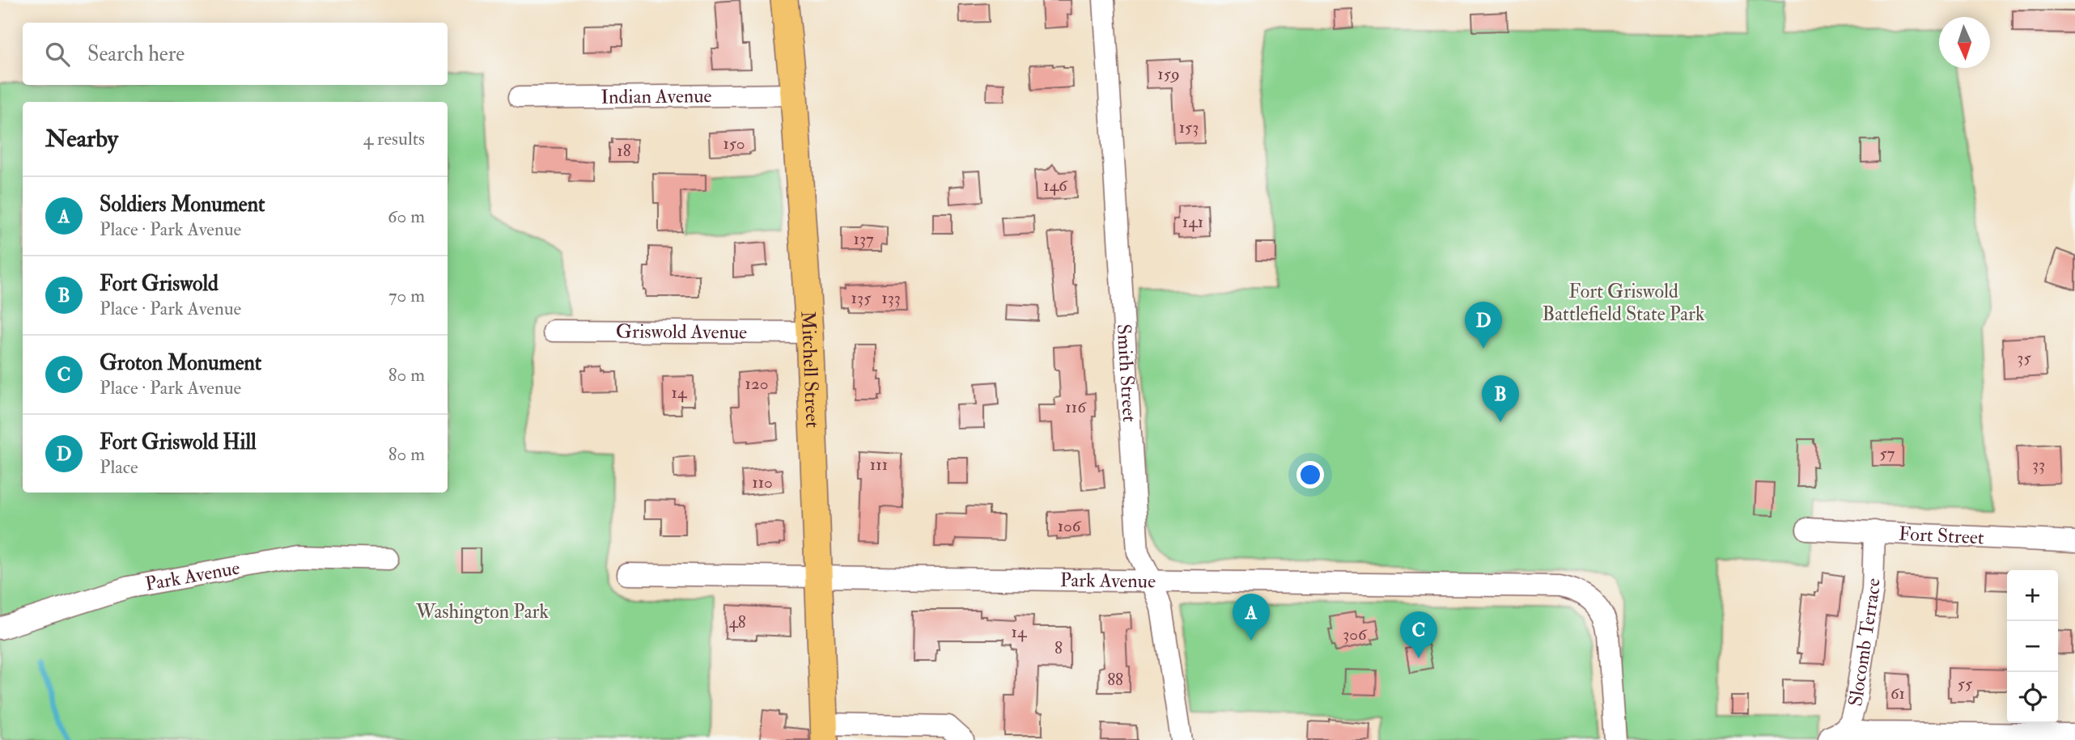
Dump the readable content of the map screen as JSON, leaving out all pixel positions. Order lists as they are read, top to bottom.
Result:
{
  "streets": {
    "main road": ["Mitchell Street"],
    "street": [
      "Indian Avenue",
      "Griswold Avenue",
      "Smith Street",
      "Fort Street",
      "Park Avenue",
      "Slocomb Terrace"
    ]
  },
  "crossings": [
    ["Indian Avenue", "Mitchell Street"],
    ["Griswold Avenue", "Mitchell Street"],
    ["Mitchell Street", "Park Avenue"],
    ["Smith Street", "Park Avenue"],
    ["Fort Street", "Slocomb Terrace"]
  ],
  "parks": ["Fort Griswold Battlefield State Park", "Washington Park"],
  "house_numbers": [
    "159",
    "153",
    "150",
    "18",
    "146",
    "141",
    "137",
    "135",
    "133",
    "35",
    "120",
    "14",
    "116",
    "57",
    "111",
    "33",
    "110",
    "106",
    "48",
    "14",
    "306",
    "8",
    "88",
    "55",
    "61"
  ],
  "north": "bottom",
  "page": {
    "search": "Search here",
    "heading": ["Nearby", "4 results"],
    "list": [
      {
        "mark": "A",
        "name": "Soldiers Monument",
        "note": "Place · Park Avenue",
        "value": "60 m"
      },
      {
        "mark": "B",
        "name": "Fort Griswold",
        "note": "Place · Park Avenue",
        "value": "70 m"
      },
      {
        "mark": "C",
        "name": "Groton Monument",
        "note": "Place · Park Avenue",
        "value": "80 m"
      },
      {
        "mark": "D",
        "name": "Fort Griswold Hill",
        "note": "Place",
        "value": "80 m"
      }
    ],
    "pins": [
      "D",
      "B",
      "A",
      "C"
    ],
    "map_buttons": ["+", "−"]
  }
}
